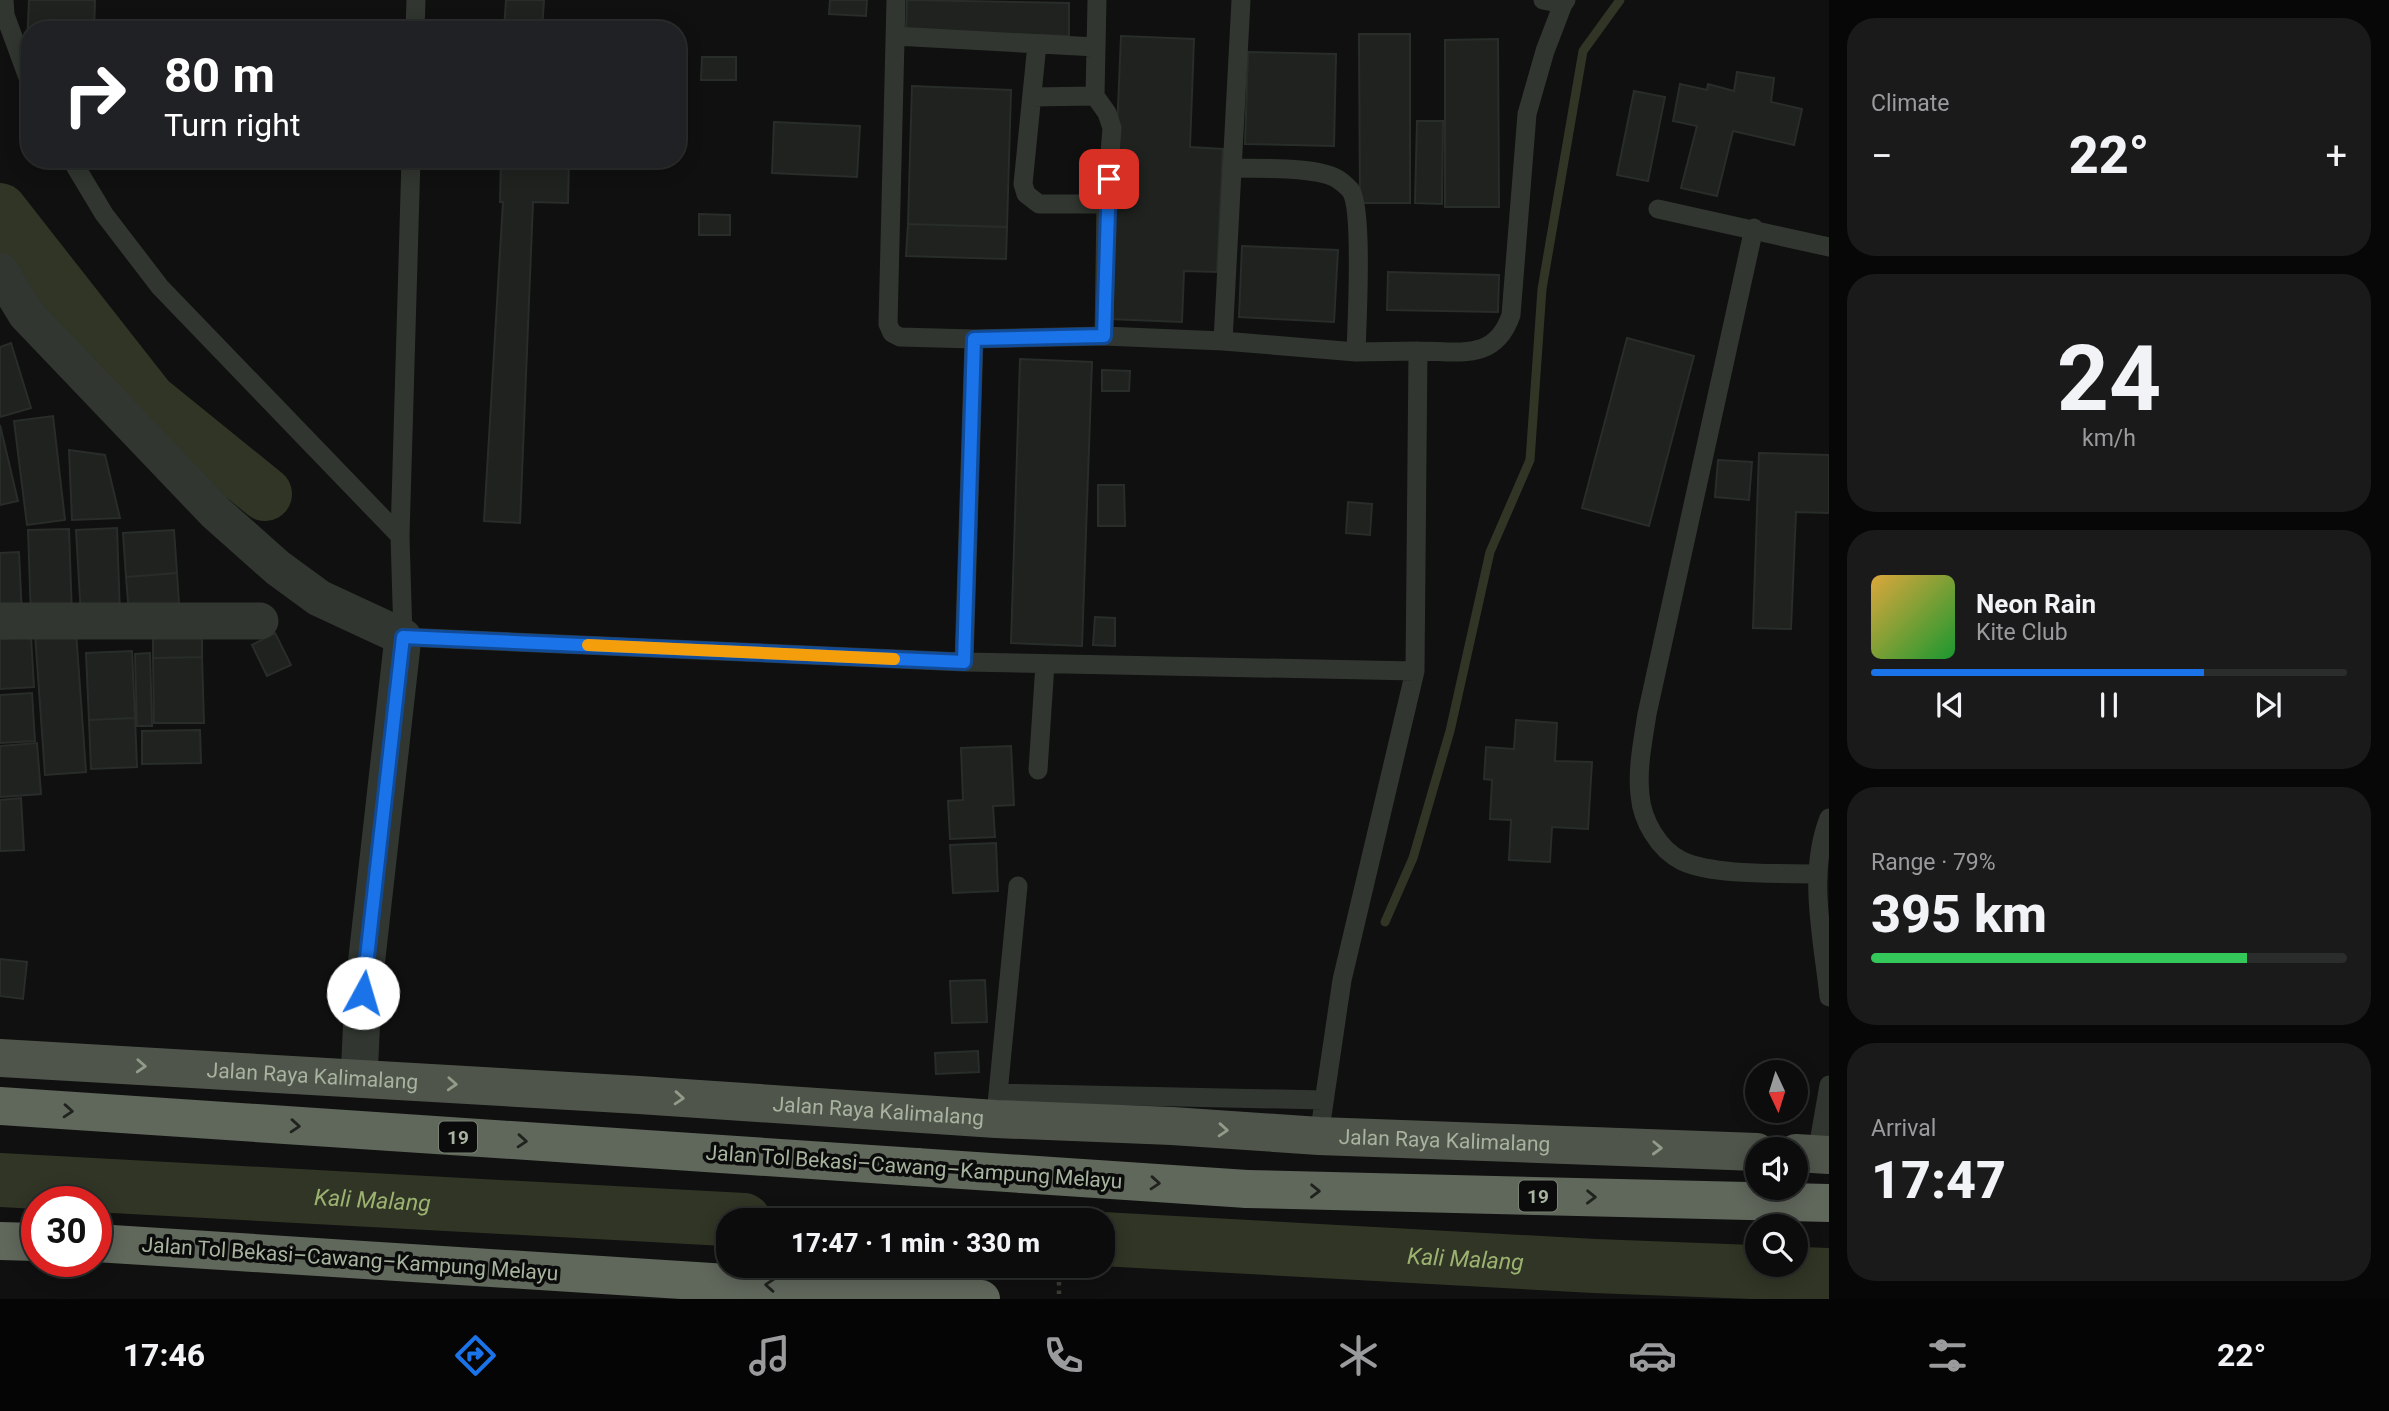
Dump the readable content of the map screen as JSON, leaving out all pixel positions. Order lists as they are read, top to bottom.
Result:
{
  "streets": {
    "highway": ["19", "Jalan Tol Bekasi–Cawang–Kampung Melayu"],
    "main road": ["Jalan Raya Kalimalang"]
  },
  "one_way": ["Jalan Raya Kalimalang"],
  "water": ["Kali Malang"],
  "north": "bottom",
  "page": {
    "tile": [
      "Climate",
      ["24", "km/h"],
      ["Range · 79%", "395 km"],
      ["Arrival", "17:47"]
    ],
    "turn": ["80 m", "Turn right"],
    "heat": ["−", "22°", "+"],
    "song": ["Neon Rain", "Kite Club"],
    "limit": "30",
    "trip": "17:47 · 1 min · 330 m",
    "tabs": ["17:46", "22°"]
  }
}
